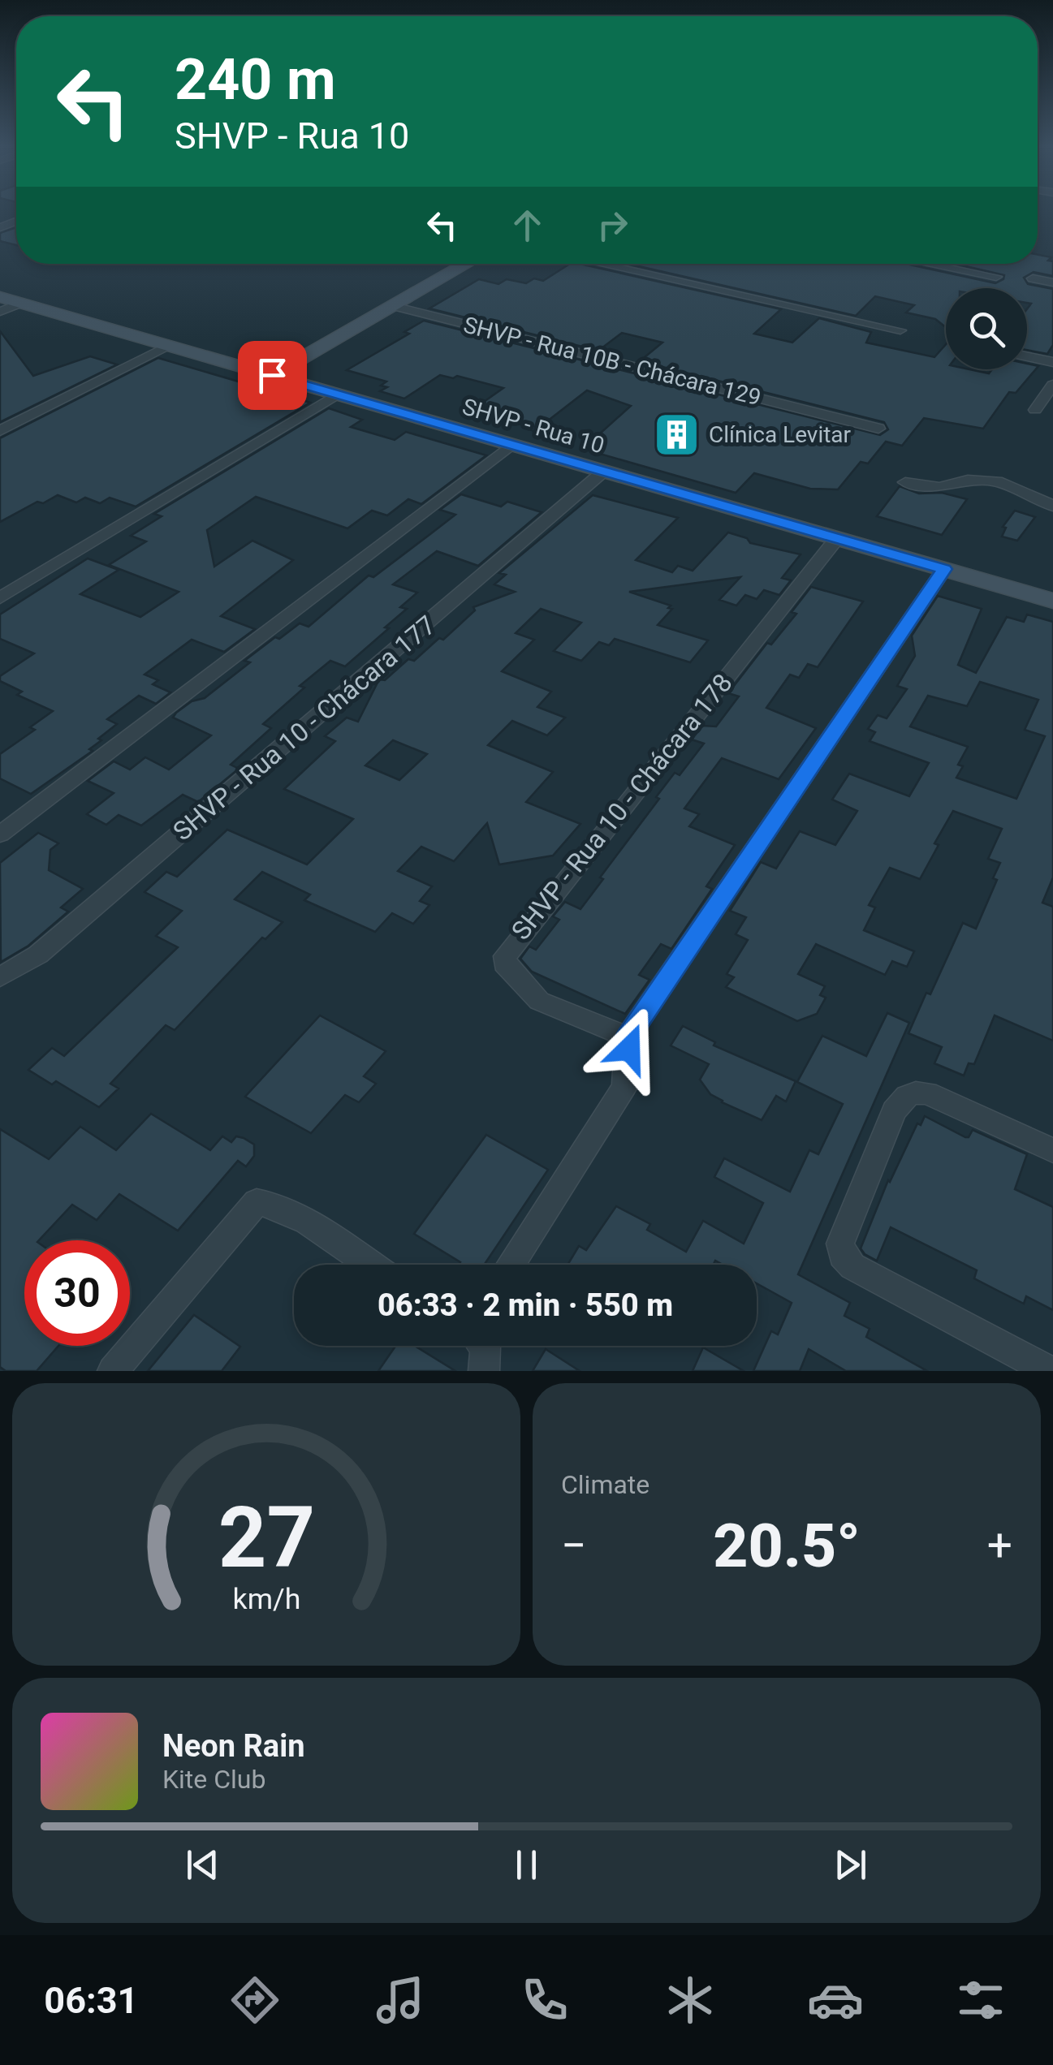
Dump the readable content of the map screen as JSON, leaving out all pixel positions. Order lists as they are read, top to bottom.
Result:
{
  "streets": {
    "street": [
      "SHVP - Rua 10B - Chácara 129",
      "SHVP - Rua 10",
      "SHVP - Rua 10 - Chácara 177",
      "SHVP - Rua 10 - Chácara 178"
    ]
  },
  "crossings": [
    ["SHVP - Rua 10", "SHVP - Rua 10 - Chácara 177"],
    ["SHVP - Rua 10", "SHVP - Rua 10 - Chácara 178"]
  ],
  "places": {
    "building": ["Clínica Levitar"]
  },
  "page": {
    "turn": ["240 m", "SHVP - Rua 10"],
    "limit": "30",
    "trip": "06:33 · 2 min · 550 m",
    "tile": "Climate",
    "heat": ["−", "20.5°", "+"],
    "song": ["Neon Rain", "Kite Club"],
    "tabs": "06:31",
    "gauge": ["27", "km/h"]
  }
}
